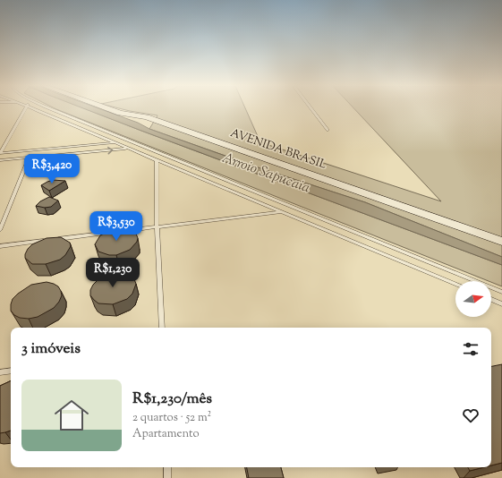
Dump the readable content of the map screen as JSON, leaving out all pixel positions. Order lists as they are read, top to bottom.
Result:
{
  "streets": {
    "main road": ["AVENIDA BRASIL"]
  },
  "water": ["Arroio Sapucaia"],
  "north": "right",
  "page": {
    "price": ["R$3,420", "R$3,530", "R$1,230"],
    "heading": "3 imóveis",
    "list": [
      {
        "name": "R$1,230/mês",
        "note": "2 quartos · 52 m² · Apartamento"
      }
    ]
  }
}
